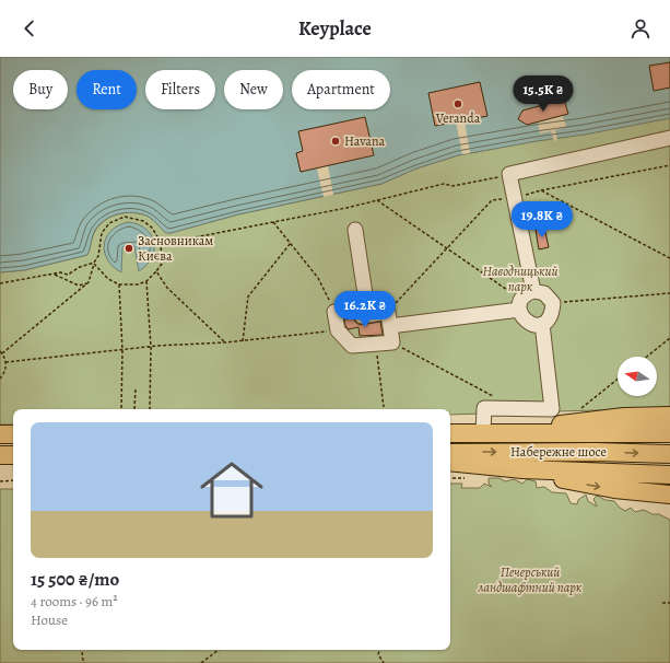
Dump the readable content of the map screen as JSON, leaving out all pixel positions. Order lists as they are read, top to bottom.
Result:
{
  "streets": {
    "main road": ["Набережне шосе"]
  },
  "parks": ["Наводницький парк", "Печерський ландшафтний парк"],
  "places": ["Veranda", "Havana", "Засновникам Києва"],
  "north": "left",
  "page": {
    "header": "Keyplace",
    "chip": [
      "Buy",
      "Rent",
      "Filters",
      "New",
      "Apartment"
    ],
    "price": ["15.5K ₴", "19.8K ₴", "16.2K ₴"],
    "list": [
      {
        "name": "15 500 ₴/mo",
        "note": "4 rooms · 96 m² · House"
      }
    ]
  }
}
